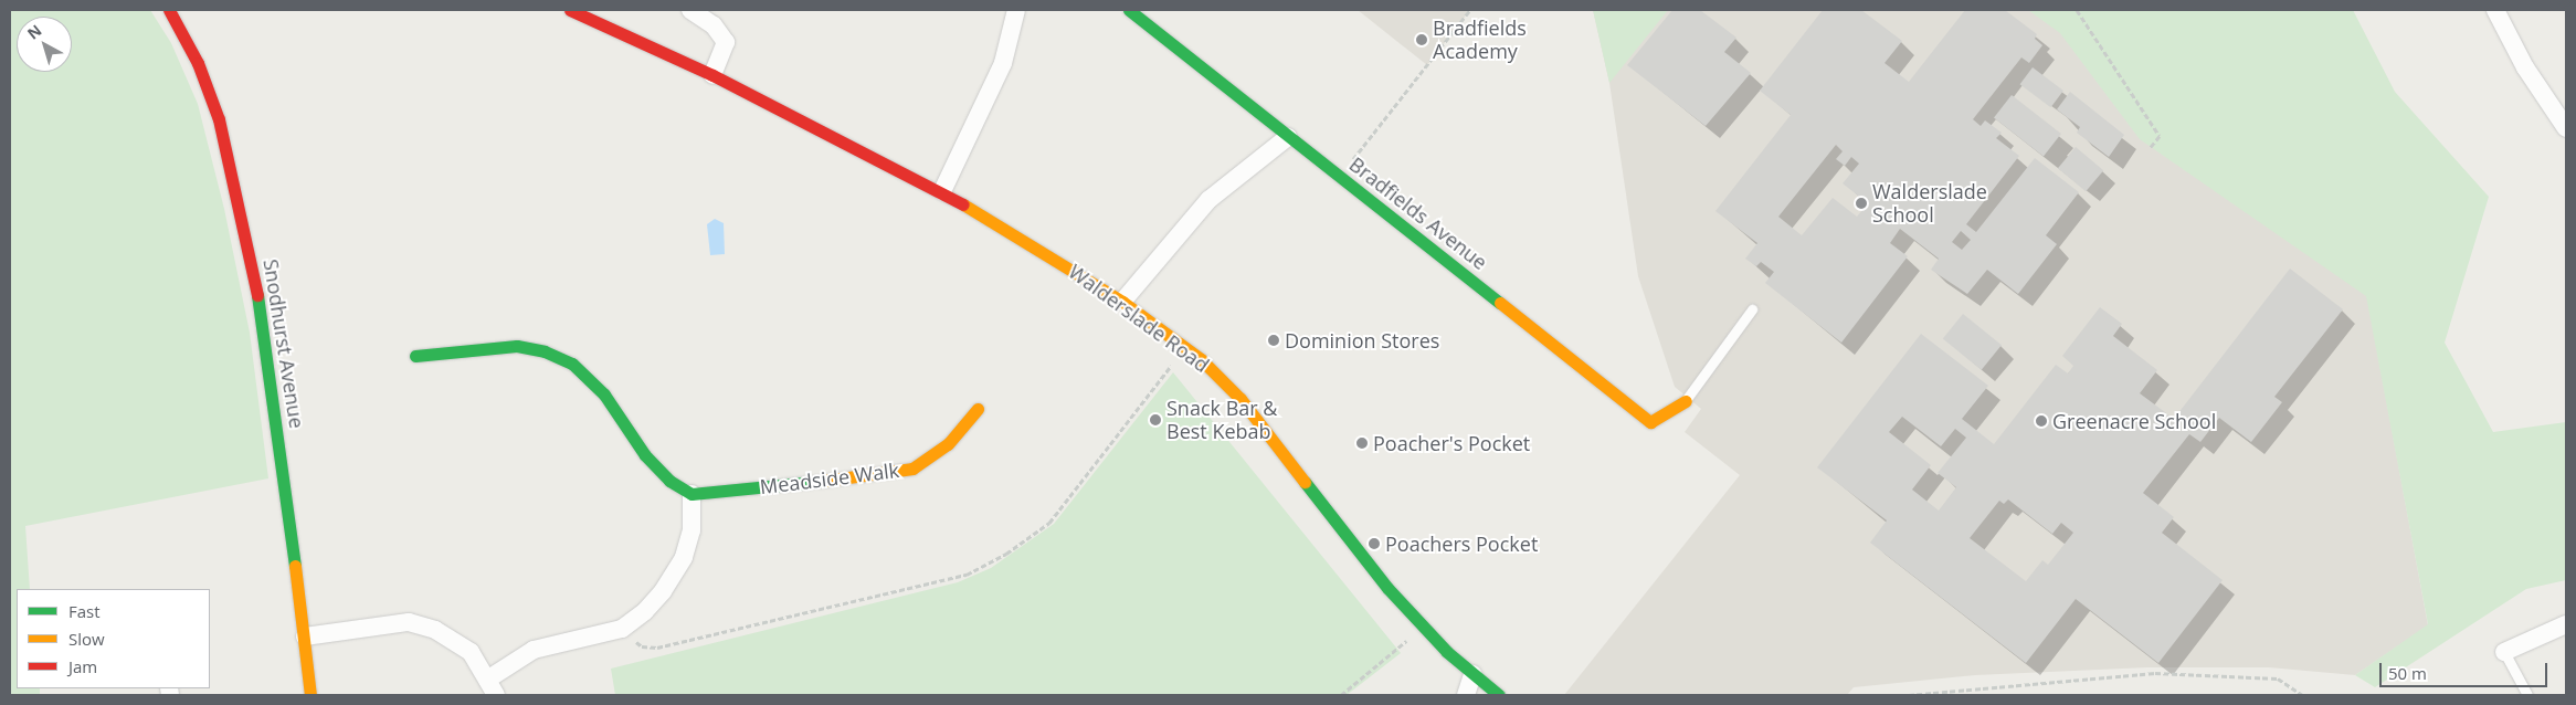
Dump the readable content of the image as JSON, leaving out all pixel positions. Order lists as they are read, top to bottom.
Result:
{
  "streets": {
    "street": [
      "Bradfields Avenue",
      "Walderslade Road",
      "Snodhurst Avenue",
      "Meadside Walk"
    ]
  },
  "places": [
    "Bradfields Academy",
    "Walderslade School",
    "Dominion Stores",
    "Snack Bar & Best Kebab",
    "Greenacre School",
    "Poacher's Pocket",
    "Poachers Pocket"
  ],
  "legend": ["Fast", "Slow", "Jam"],
  "scale_bar": "50 m",
  "north": "top left"
}
